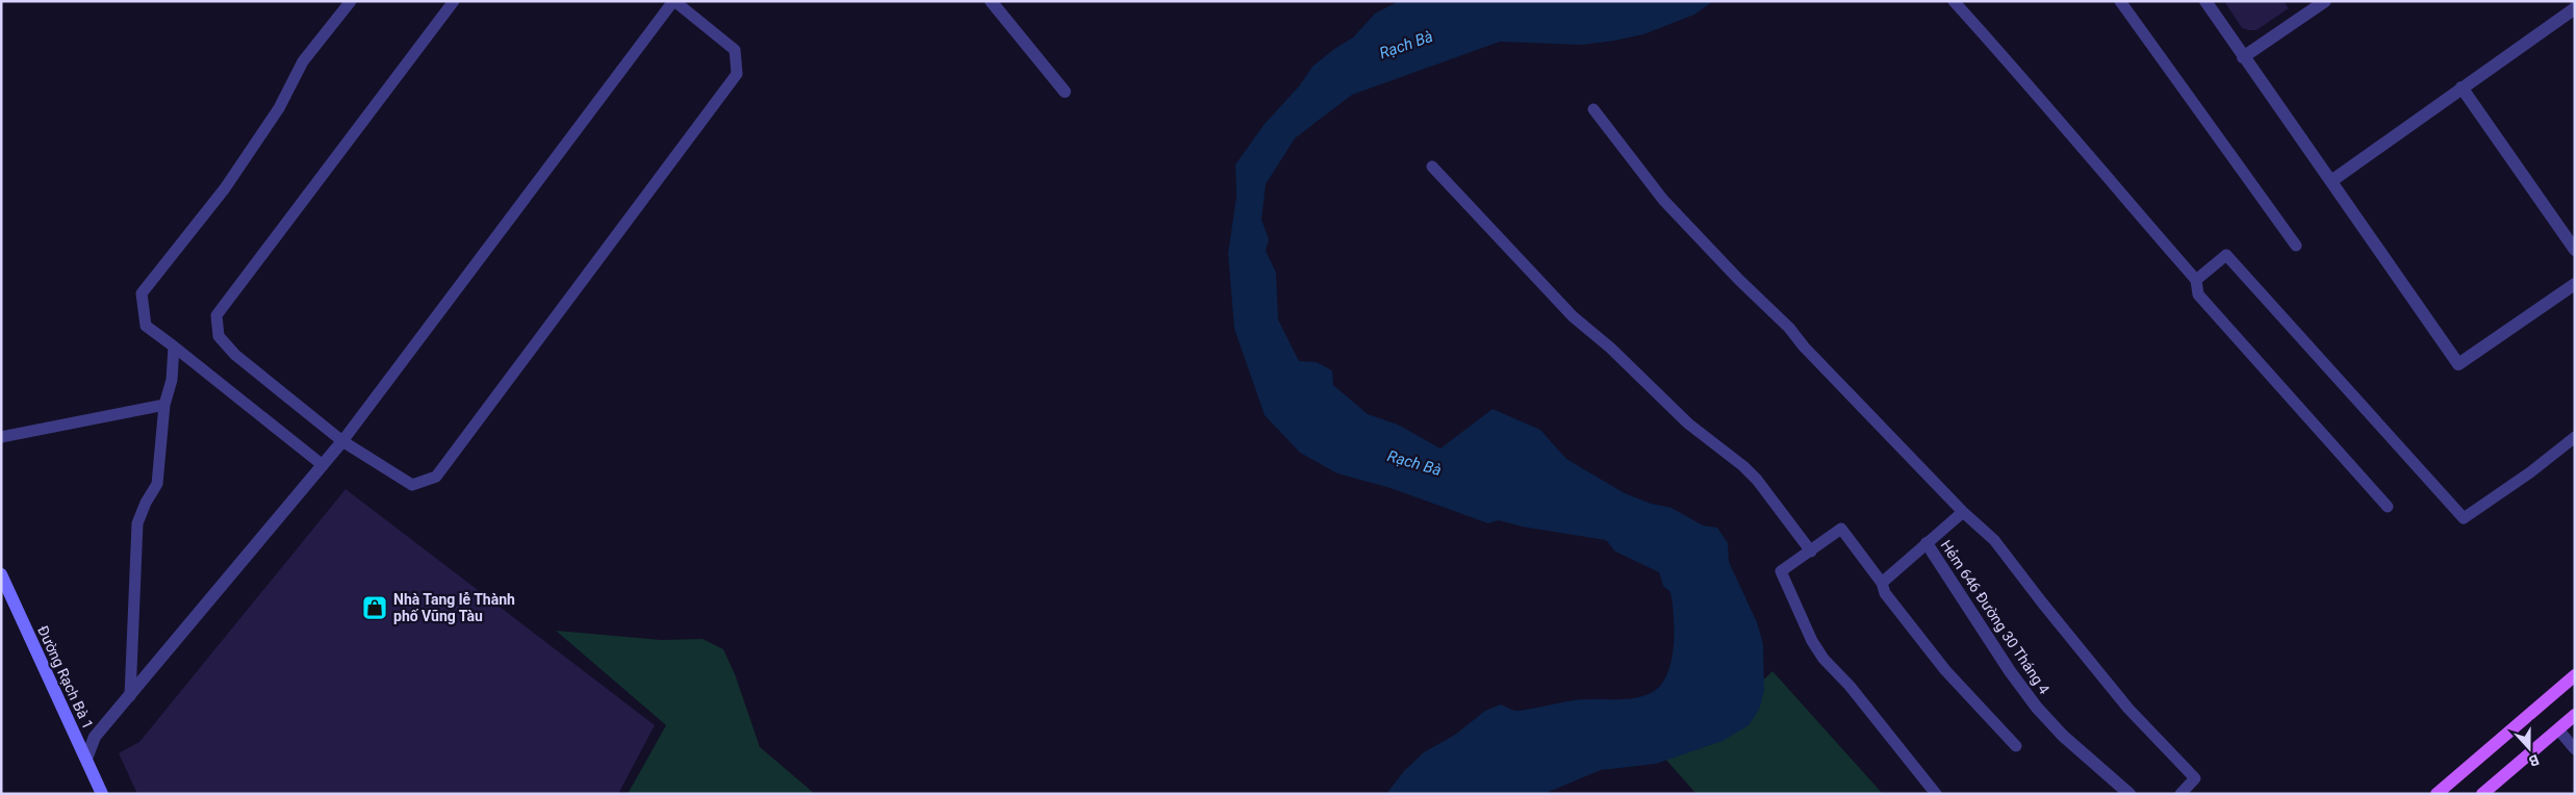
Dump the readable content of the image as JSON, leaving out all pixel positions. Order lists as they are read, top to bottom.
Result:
{
  "streets": {
    "street": ["Hẻm 646 Đường 30 Tháng 4", "Đường Rạch Bà 1"]
  },
  "water": ["Rạch Bà"],
  "places": {
    "shop": ["Nhà Tang lễ Thành phố Vũng Tàu"]
  },
  "north": "bottom"
}
